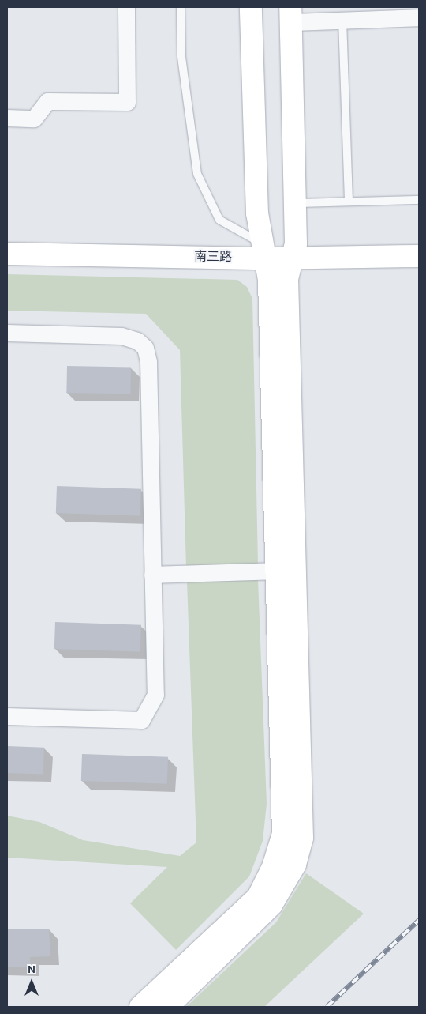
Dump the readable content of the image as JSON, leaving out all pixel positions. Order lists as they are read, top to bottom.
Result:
{
  "streets": {
    "main road": ["南三路"]
  },
  "north": "top"
}
